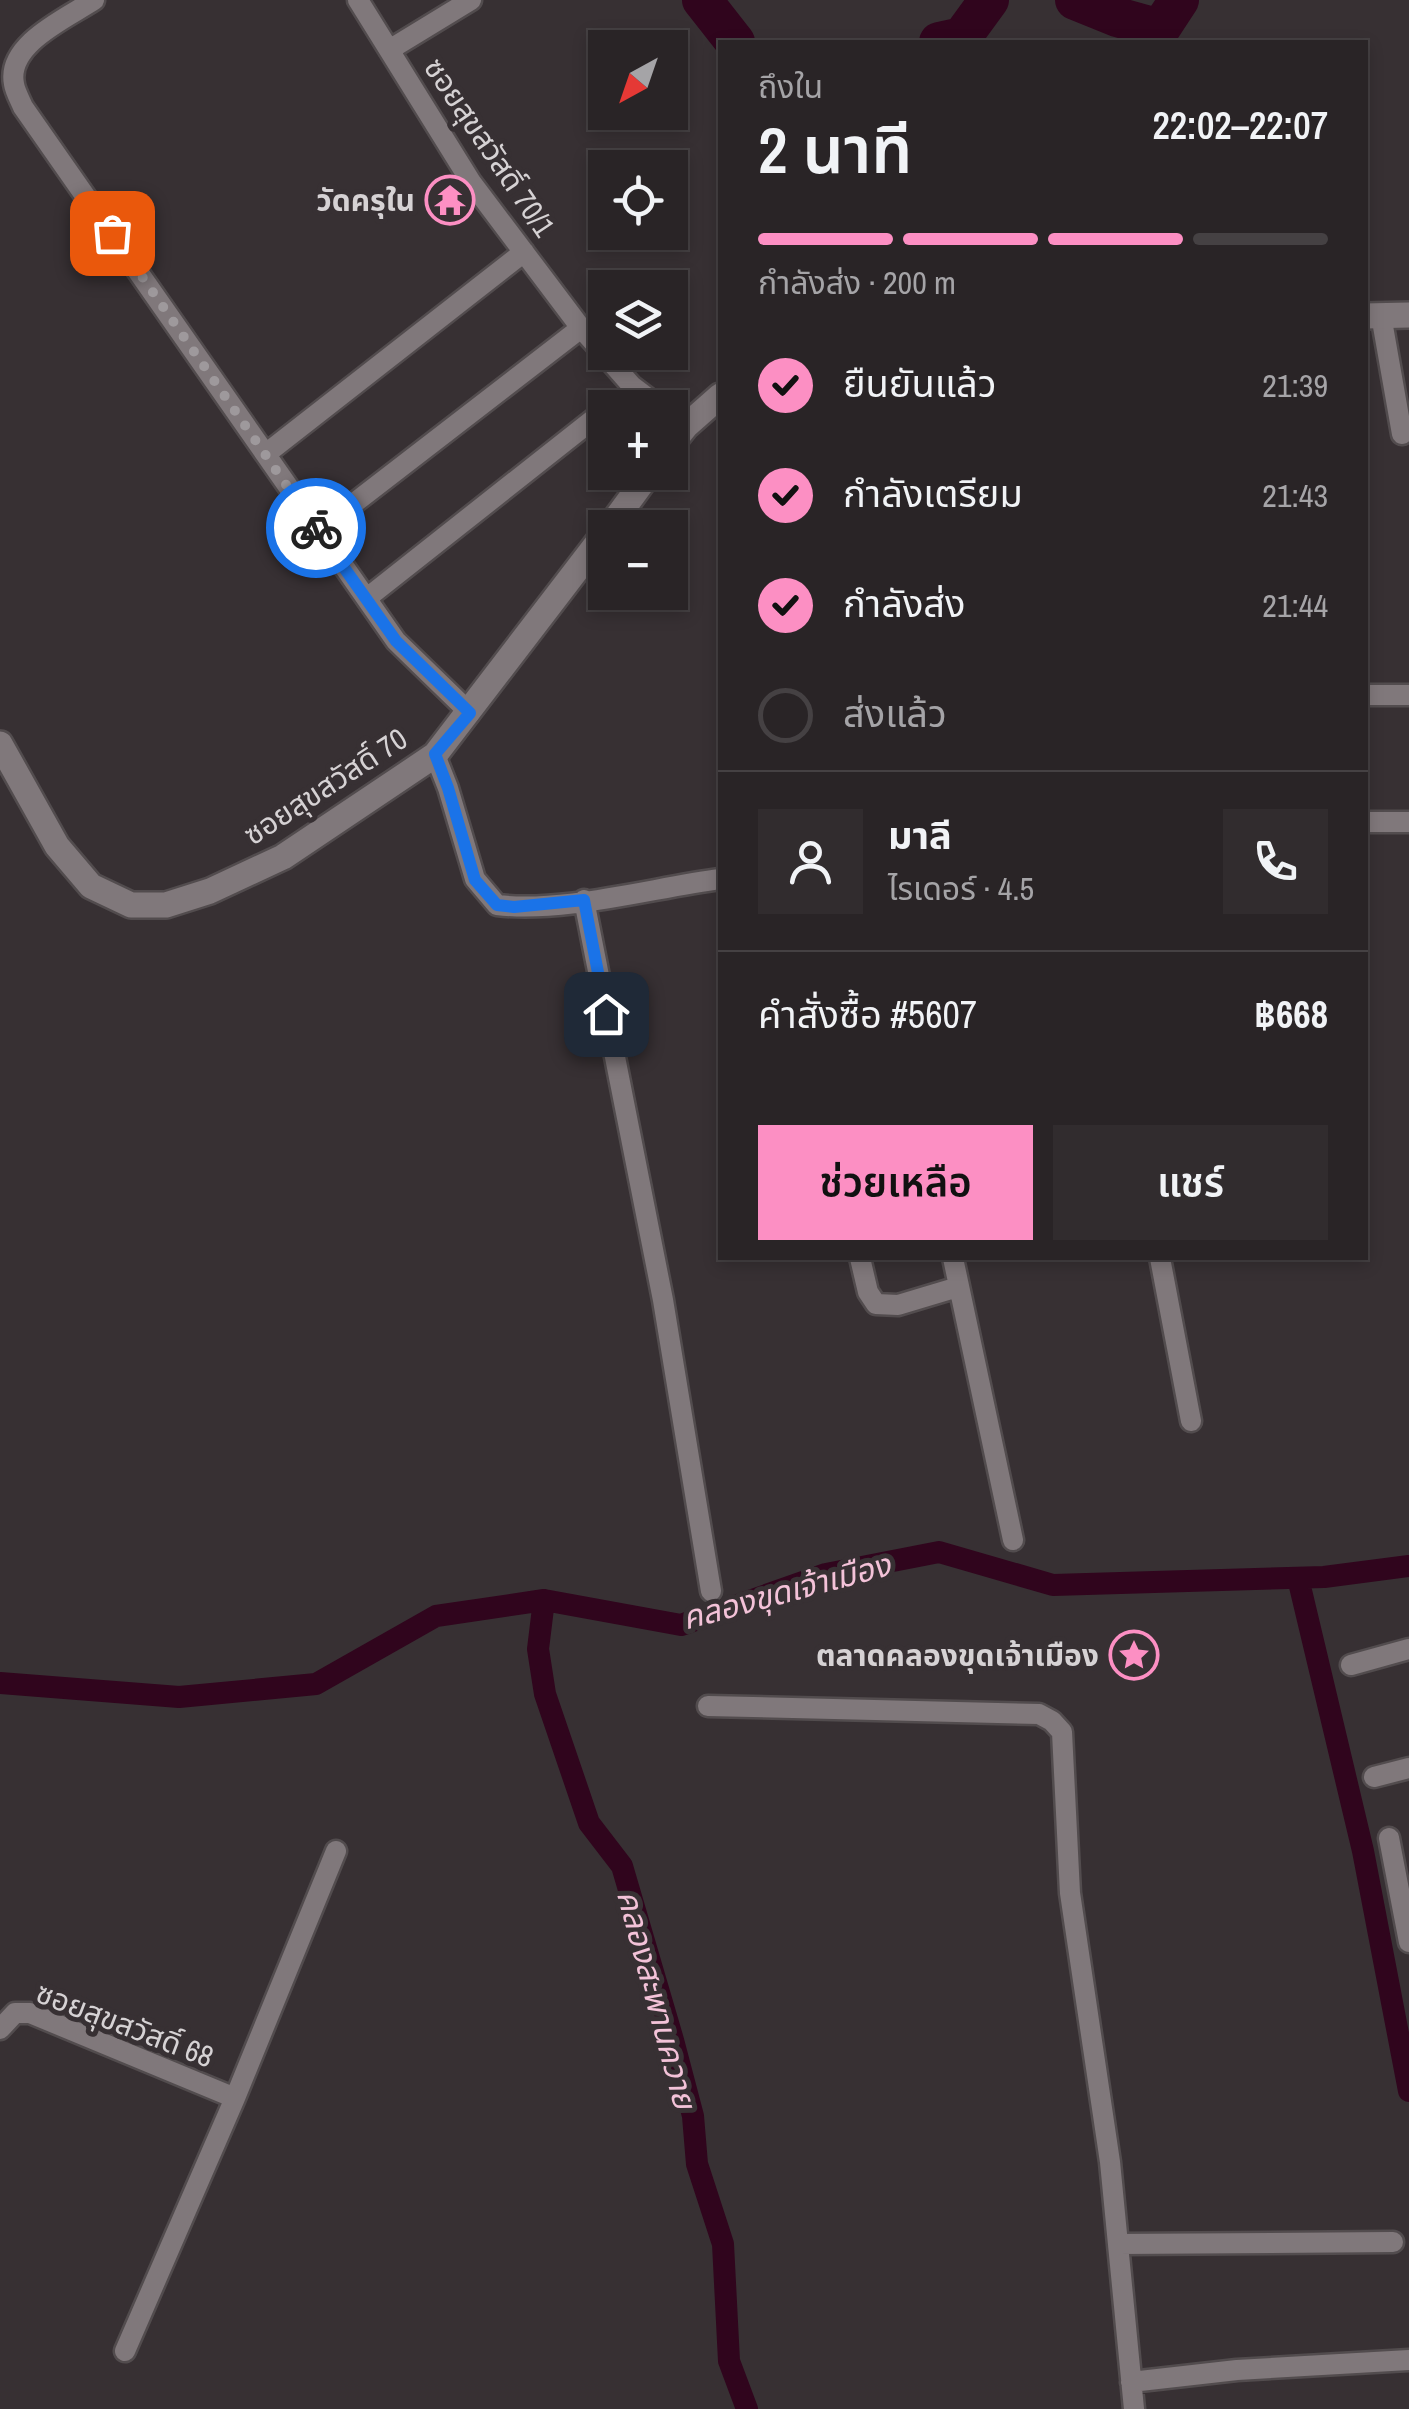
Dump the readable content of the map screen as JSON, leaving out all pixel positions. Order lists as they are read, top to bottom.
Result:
{
  "streets": {
    "street": ["ซอยสุขสวัสดิ์ 70/1", "ซอยสุขสวัสดิ์ 70", "ซอยสุขสวัสดิ์ 68"]
  },
  "water": ["คลองขุดเจ้าเมือง", "คลองสะพานควาย"],
  "places": {
    "temple": ["วัดครุใน"],
    "place": ["ตลาดคลองขุดเจ้าเมือง"]
  },
  "north": "bottom left",
  "page": {
    "map_buttons": ["+", "−"],
    "heading": ["2 นาที", "ถึงใน", "22:02–22:07"],
    "panel": [
      "มาลี",
      "ไรเดอร์ · 4.5",
      "คำสั่งซื้อ #5607",
      "฿668"
    ],
    "bar": "กำลังส่ง · 200 m",
    "list": [
      ["ยืนยันแล้ว", "21:39"],
      ["กำลังเตรียม", "21:43"],
      ["กำลังส่ง", "21:44"],
      "ส่งแล้ว"
    ],
    "buttons": ["ช่วยเหลือ", "แชร์"]
  }
}
